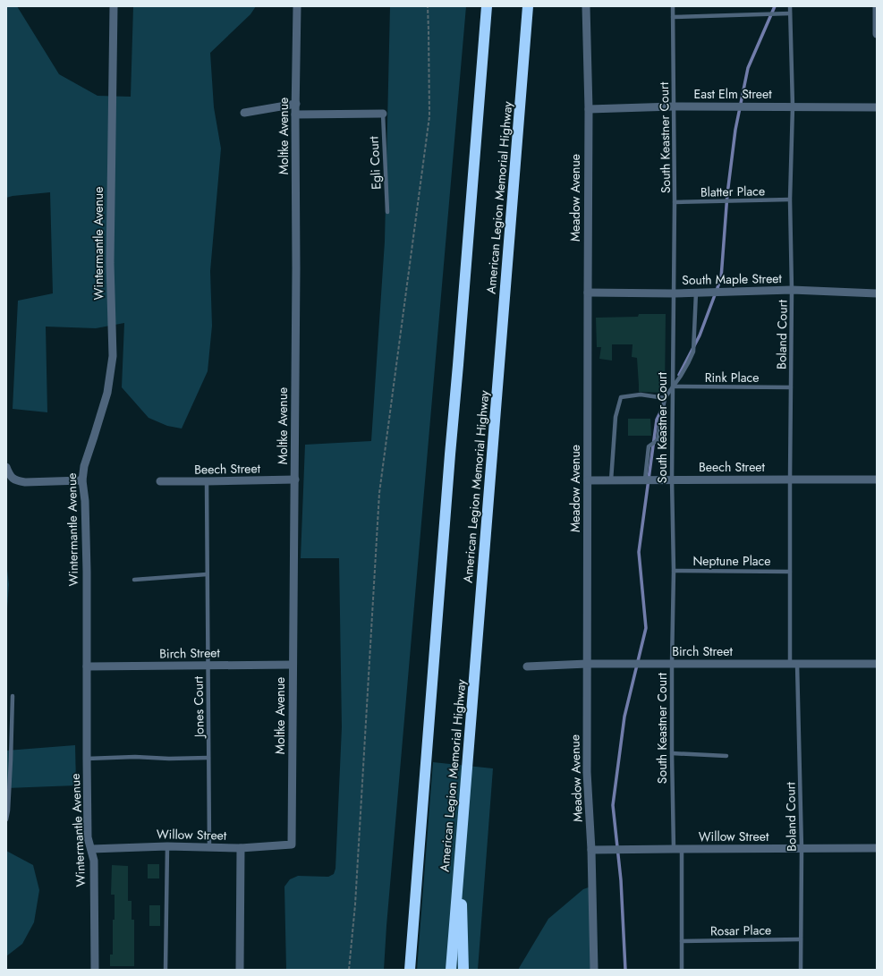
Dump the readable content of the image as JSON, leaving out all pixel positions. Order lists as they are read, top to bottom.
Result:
{
  "streets": {
    "highway": ["American Legion Memorial Highway"],
    "street": [
      "East Elm Street",
      "Moltke Avenue",
      "Meadow Avenue",
      "Wintermantle Avenue",
      "South Maple Street",
      "Beech Street",
      "Birch Street",
      "Willow Street"
    ],
    "lane": [
      "South Keastner Court",
      "Egli Court",
      "Blatter Place",
      "Boland Court",
      "Rink Place",
      "Neptune Place",
      "Jones Court",
      "Rosar Place"
    ]
  },
  "crossings": [
    ["East Elm Street", "South Keastner Court"],
    ["East Elm Street", "Meadow Avenue"],
    ["East Elm Street", "Boland Court"],
    ["Moltke Avenue", "Beech Street"],
    ["Moltke Avenue", "Birch Street"],
    ["Moltke Avenue", "Willow Street"],
    ["South Keastner Court", "Blatter Place"],
    ["South Keastner Court", "South Maple Street"],
    ["South Keastner Court", "Rink Place"],
    ["South Keastner Court", "Beech Street"],
    ["South Keastner Court", "Neptune Place"],
    ["South Keastner Court", "Birch Street"],
    ["South Keastner Court", "Willow Street"],
    ["South Keastner Court", "Rosar Place"],
    ["Blatter Place", "Boland Court"],
    ["Meadow Avenue", "South Maple Street"],
    ["Meadow Avenue", "Beech Street"],
    ["Meadow Avenue", "Birch Street"],
    ["Meadow Avenue", "Willow Street"],
    ["Wintermantle Avenue", "Birch Street"],
    ["Wintermantle Avenue", "Willow Street"],
    ["South Maple Street", "Boland Court"],
    ["Boland Court", "Rink Place"],
    ["Boland Court", "Beech Street"],
    ["Boland Court", "Neptune Place"],
    ["Boland Court", "Birch Street"],
    ["Boland Court", "Willow Street"],
    ["Boland Court", "Rosar Place"],
    ["Beech Street", "Jones Court"],
    ["Birch Street", "Jones Court"],
    ["Jones Court", "Willow Street"]
  ]
}
